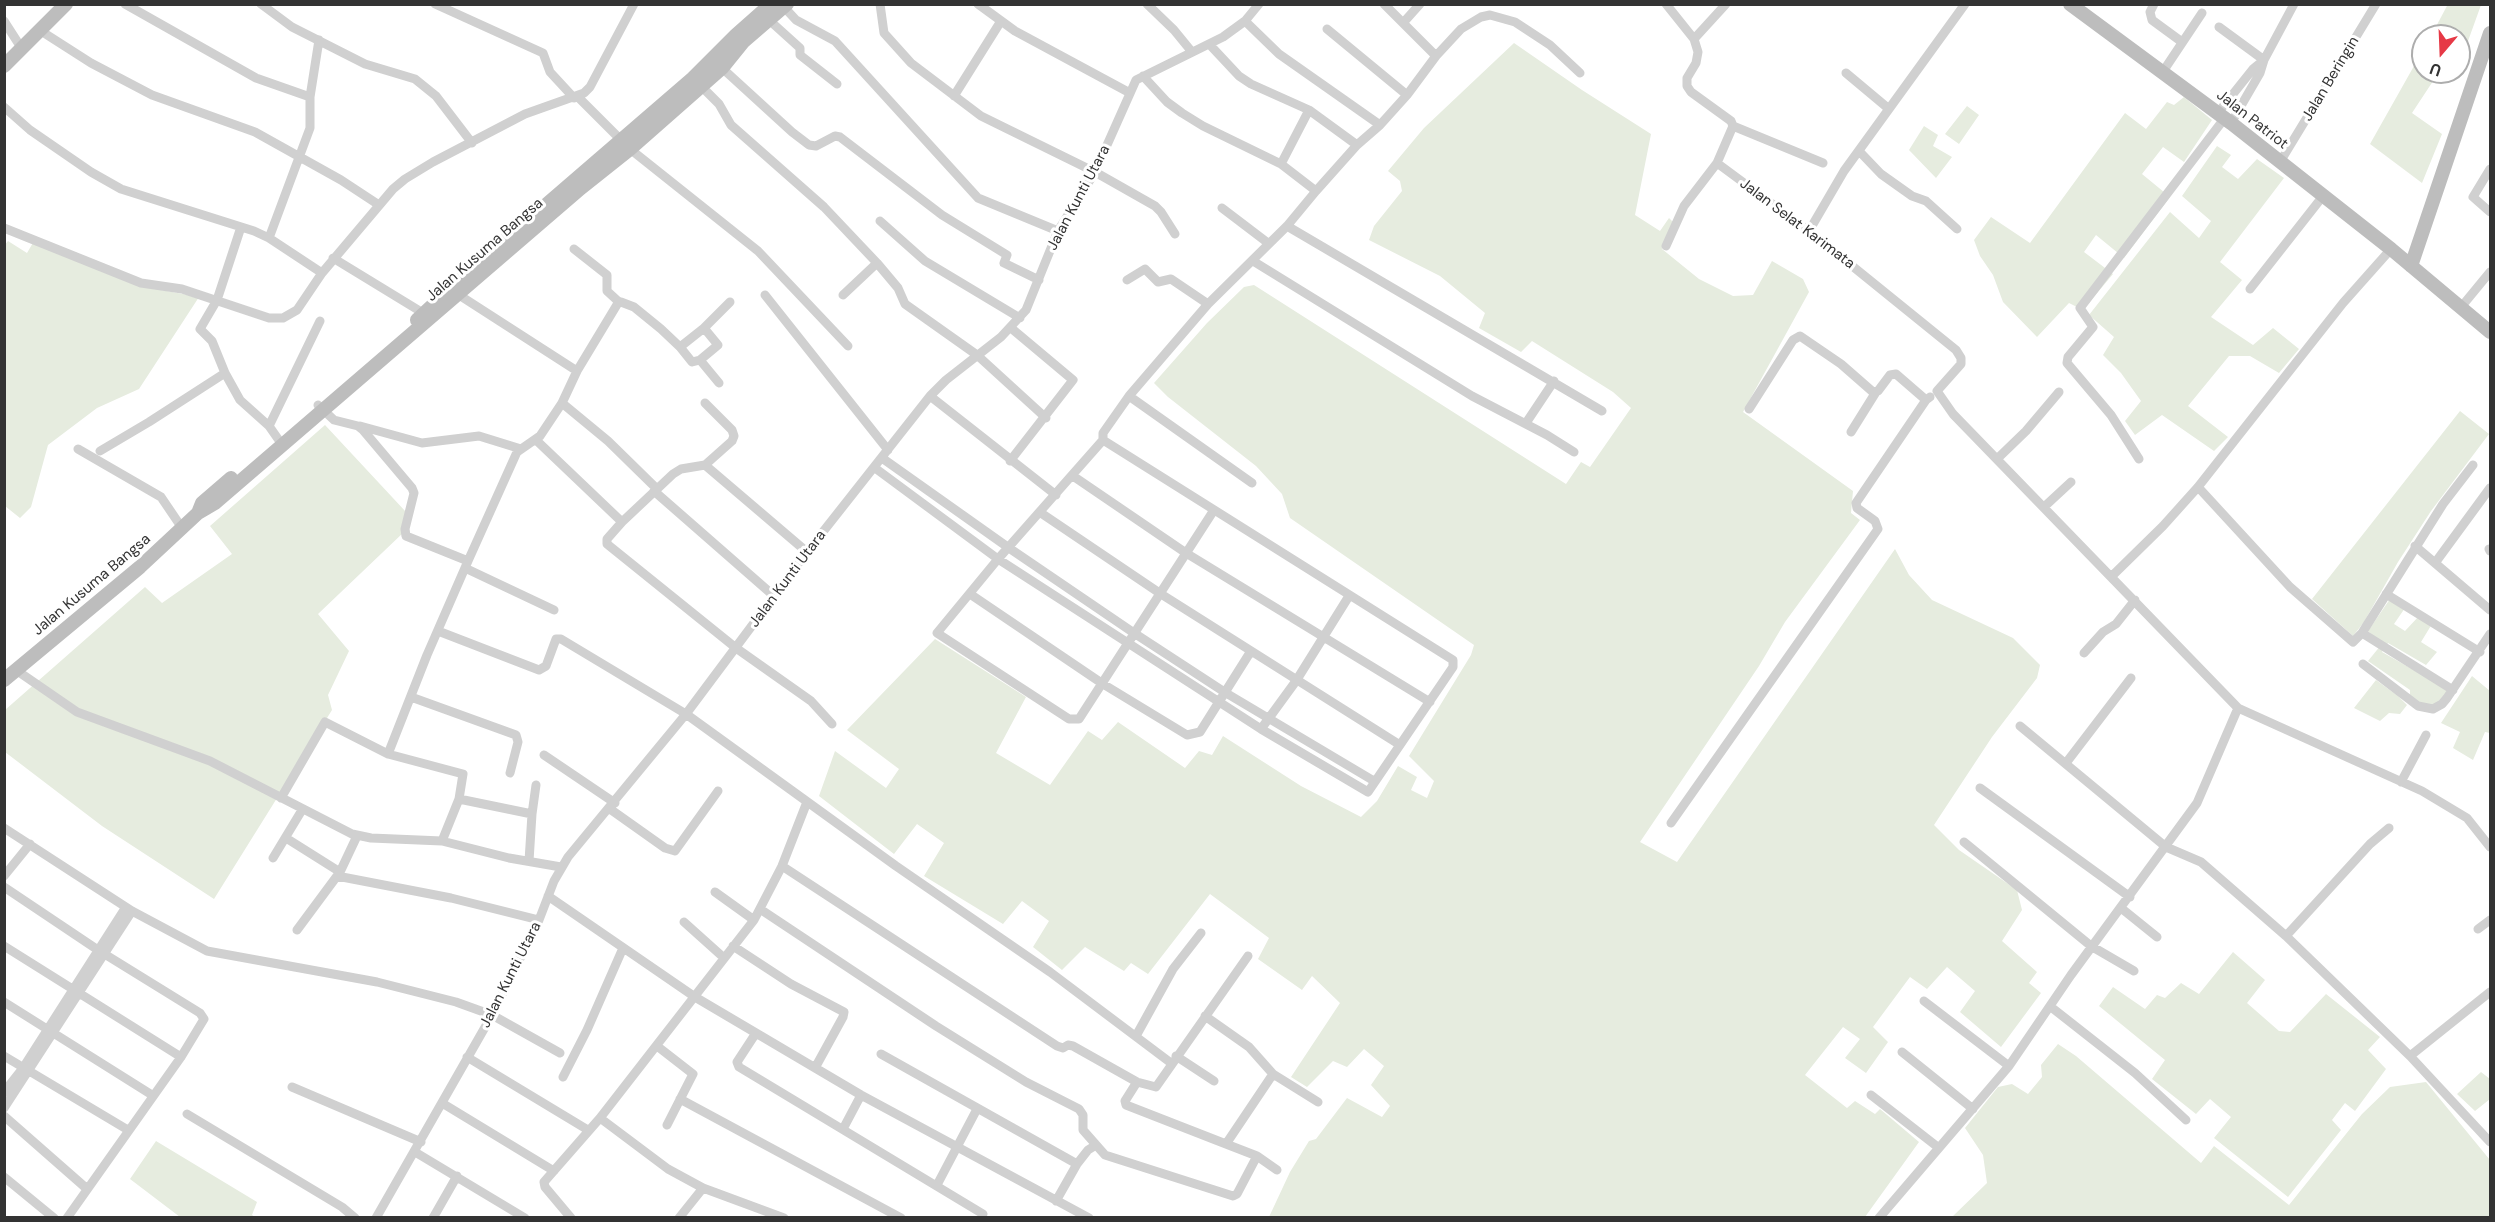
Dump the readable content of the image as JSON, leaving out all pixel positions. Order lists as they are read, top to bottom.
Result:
{
  "streets": {
    "street": [
      "Jalan Beringin",
      "Jalan Patriot",
      "Jalan Kunti Utara",
      "Jalan Selat Karimata",
      "Jalan Kusuma Bangsa"
    ]
  },
  "crossings": [
    ["Jalan Beringin", "Jalan Patriot"]
  ],
  "north": "bottom"
}
